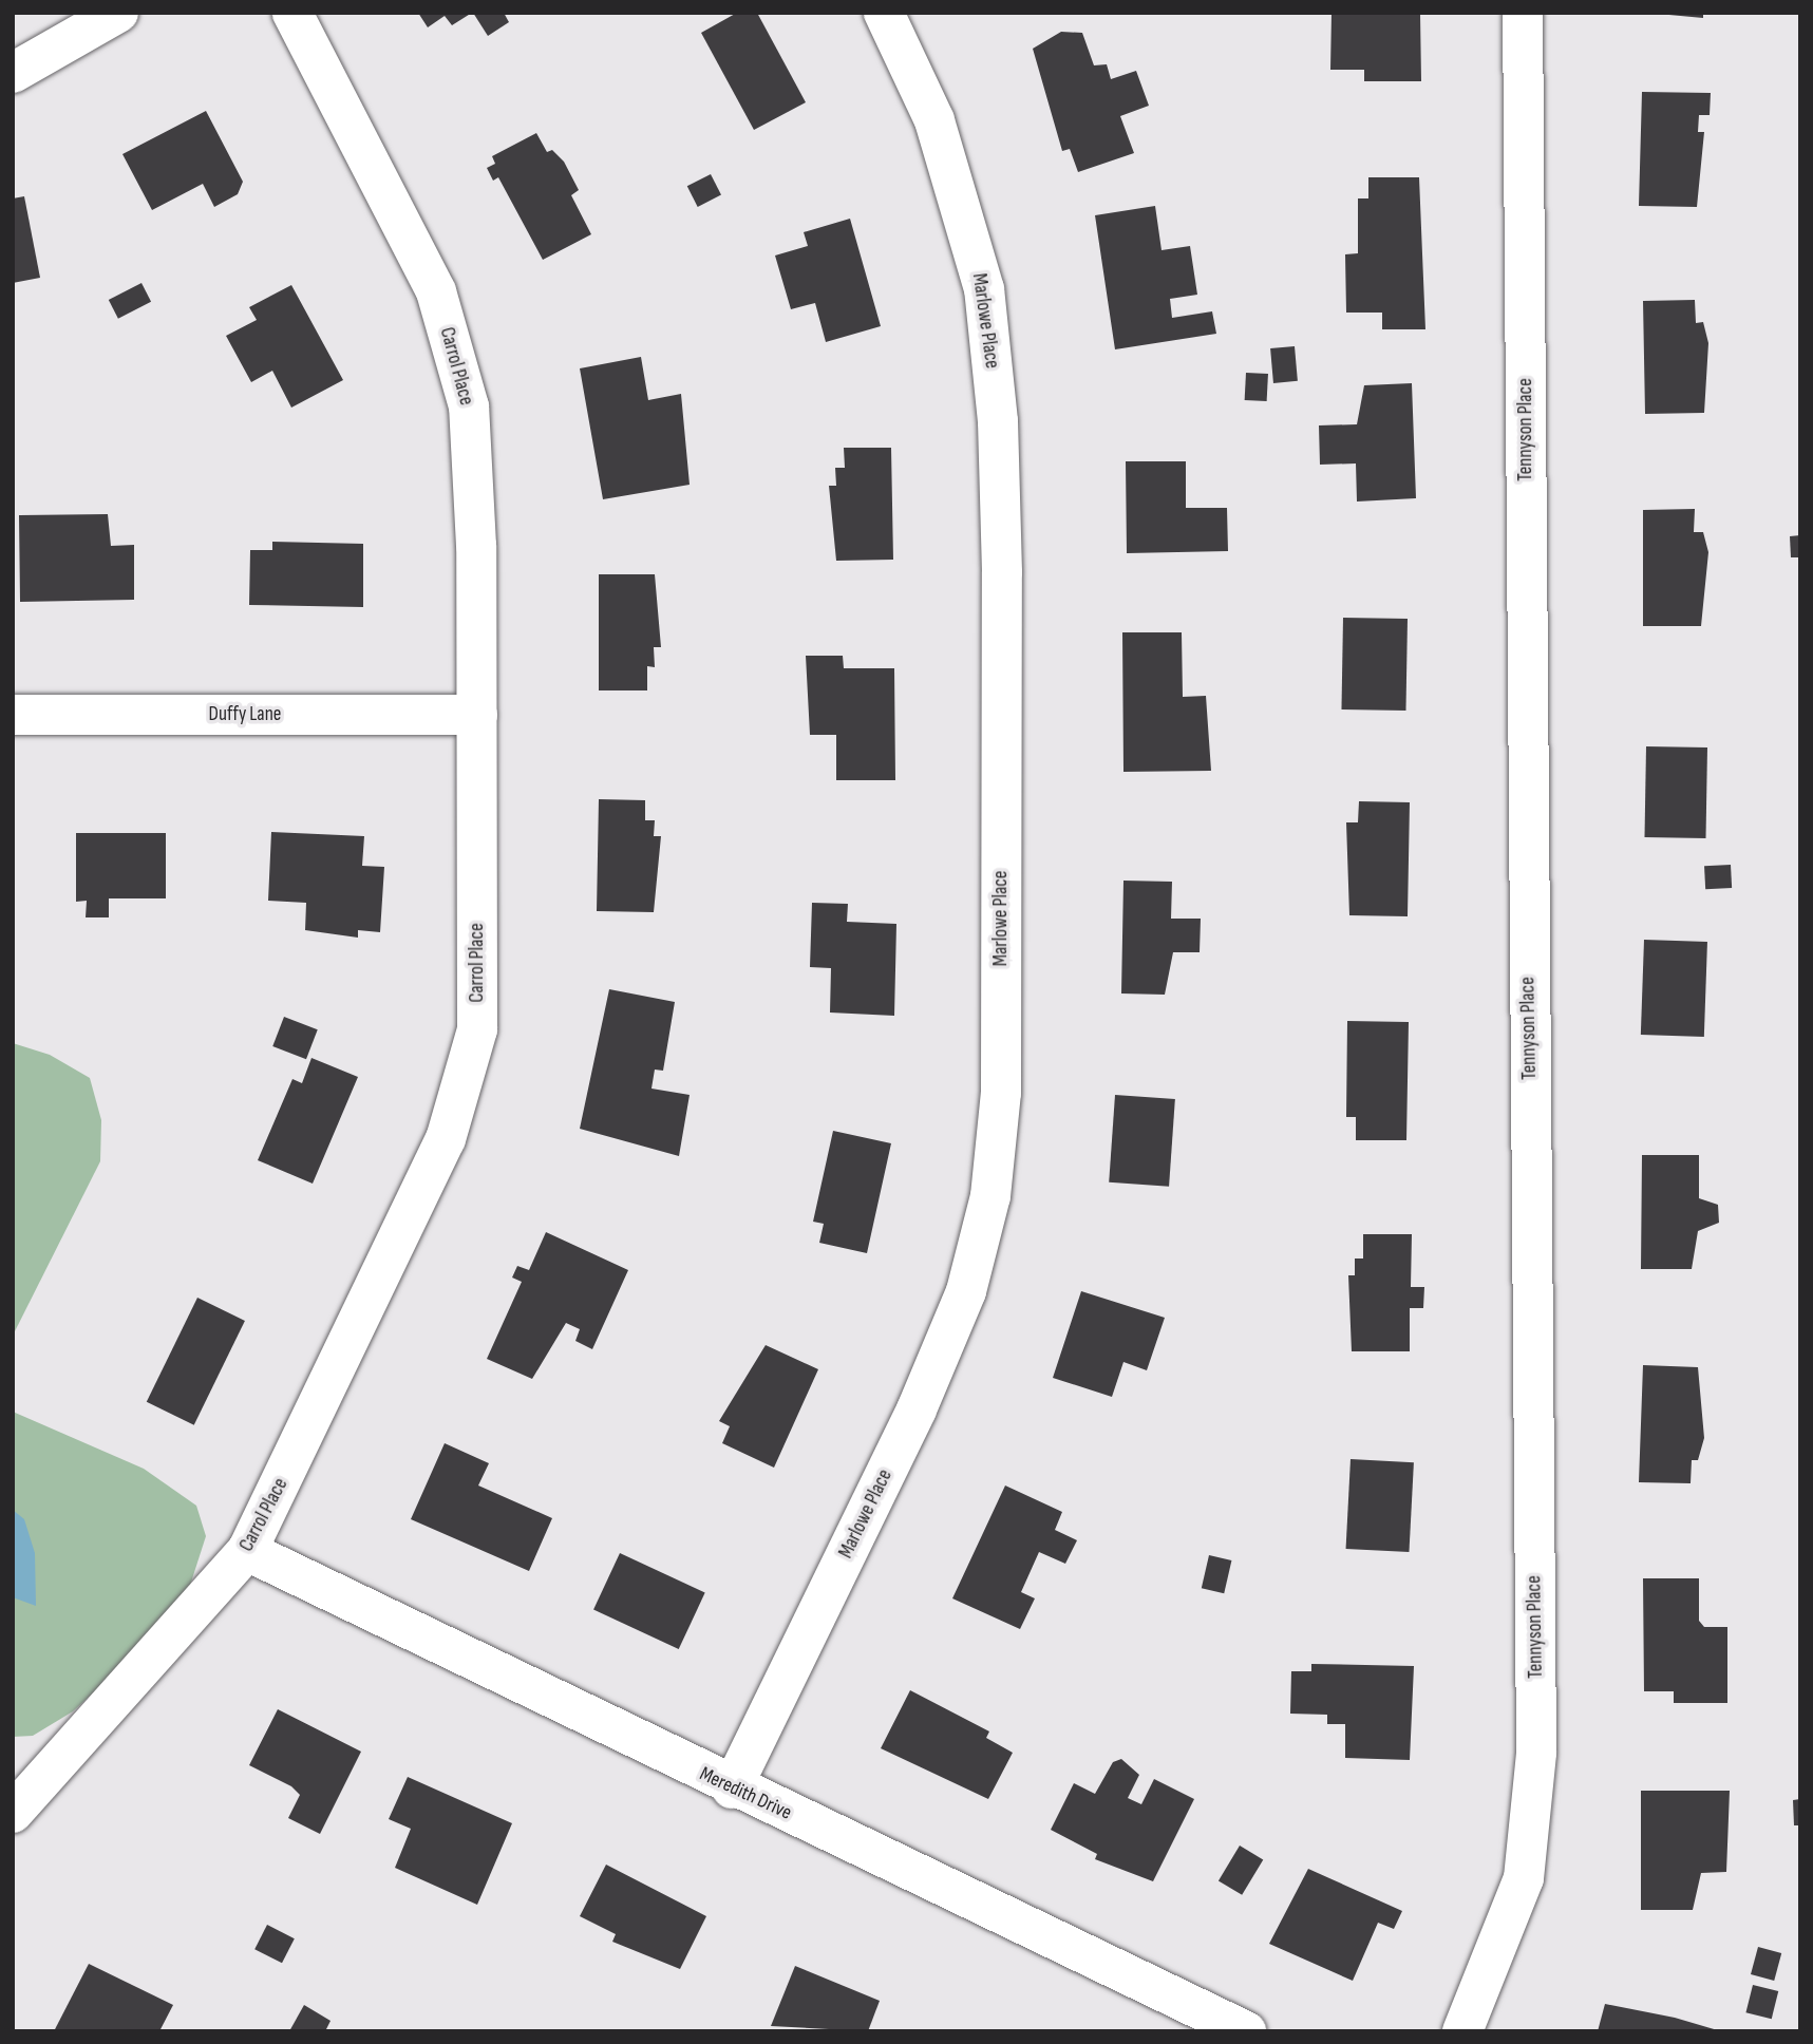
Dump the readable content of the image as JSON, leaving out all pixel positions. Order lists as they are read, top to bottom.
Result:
{
  "streets": {
    "street": [
      "Marlowe Place",
      "Carrol Place",
      "Tennyson Place",
      "Duffy Lane",
      "Meredith Drive"
    ]
  },
  "crossings": [
    ["Marlowe Place", "Meredith Drive"],
    ["Carrol Place", "Duffy Lane"],
    ["Carrol Place", "Meredith Drive"]
  ]
}
